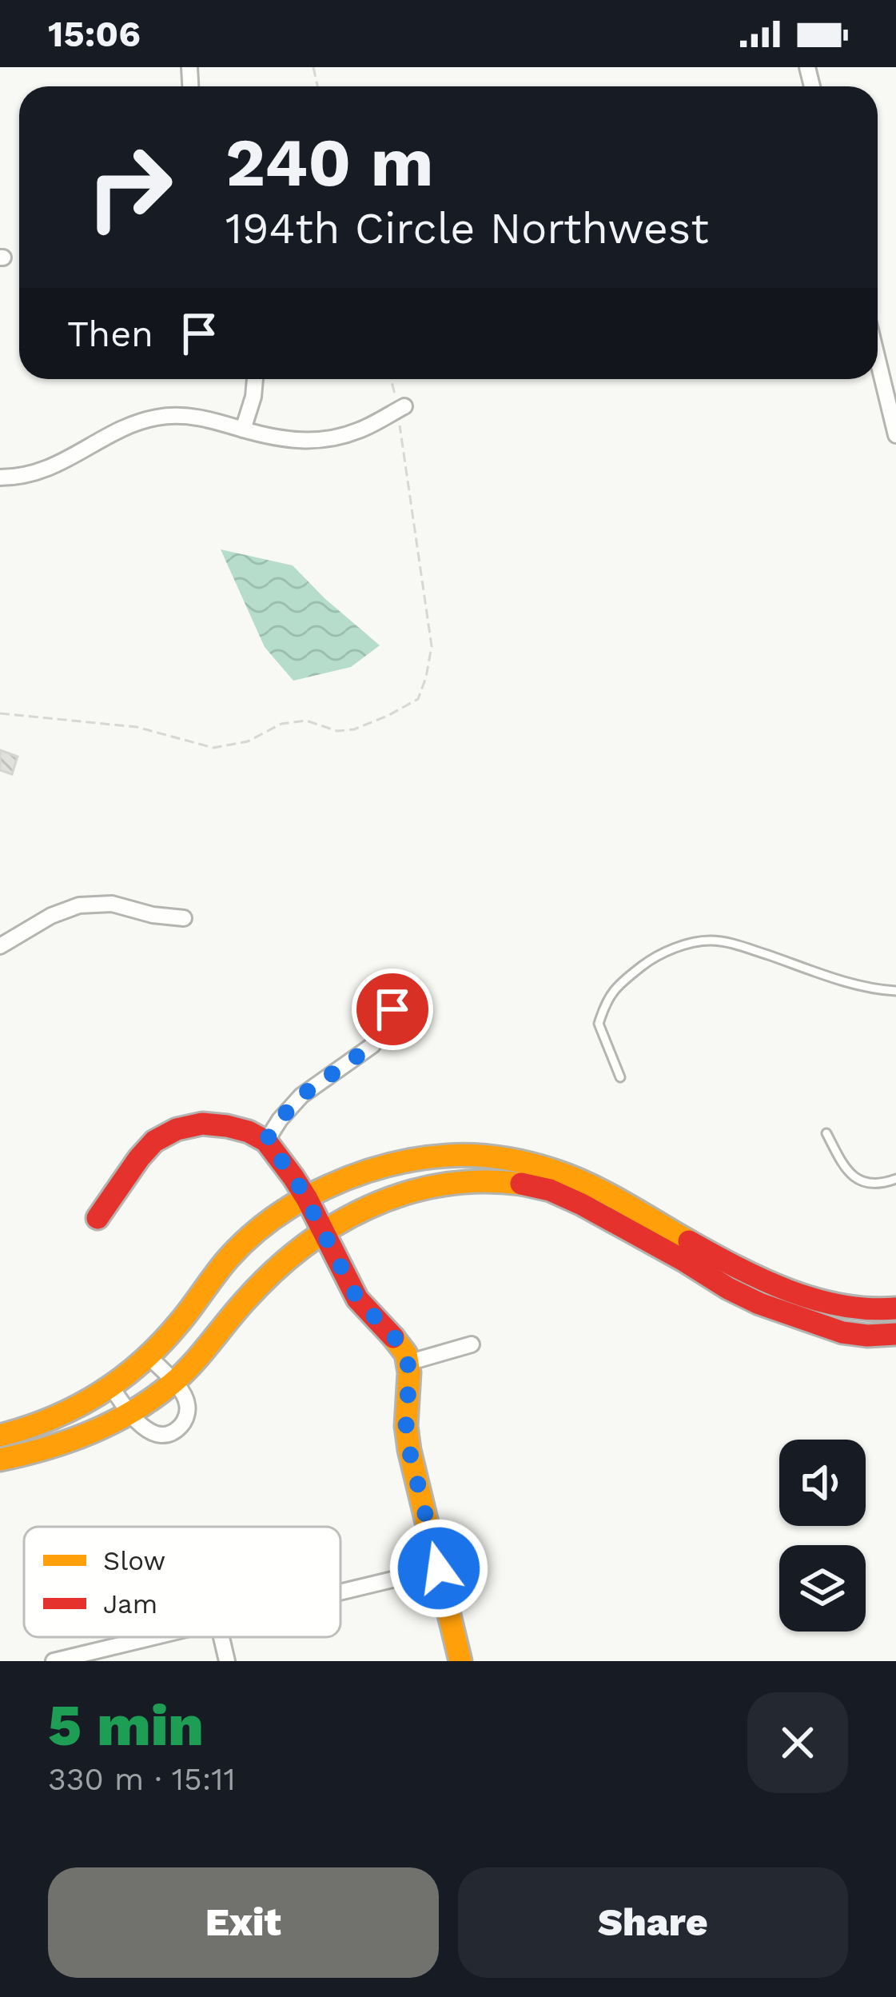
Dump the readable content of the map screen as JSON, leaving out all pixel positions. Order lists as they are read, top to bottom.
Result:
{
  "legend": ["Slow", "Jam"],
  "page": {
    "status": "15:06",
    "turn": ["240 m", "194th Circle Northwest"],
    "then": "Then",
    "heading": ["5 min", "330 m · 15:11"],
    "buttons": ["Exit", "Share"]
  }
}
